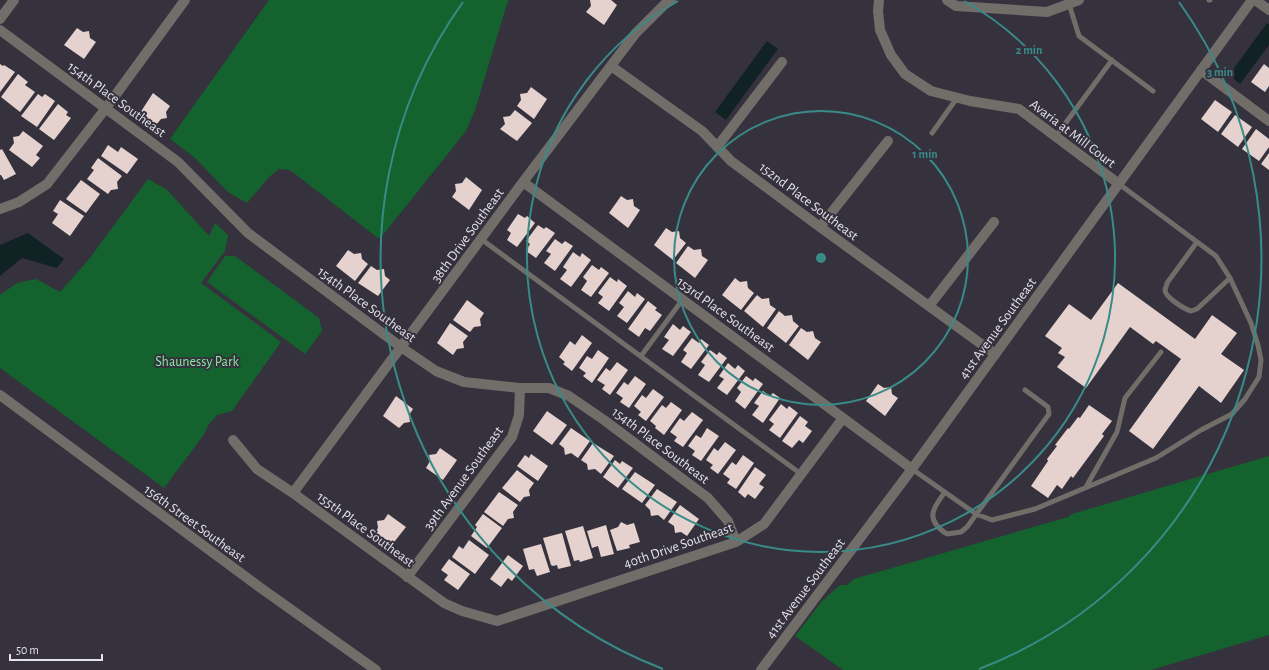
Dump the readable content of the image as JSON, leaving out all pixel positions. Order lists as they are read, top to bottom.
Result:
{
  "streets": {
    "street": [
      "154th Place Southeast",
      "Avaria at Mill Court",
      "152nd Place Southeast",
      "38th Drive Southeast",
      "153rd Place Southeast",
      "41st Avenue Southeast",
      "39th Avenue Southeast",
      "156th Street Southeast",
      "155th Place Southeast",
      "40th Drive Southeast"
    ]
  },
  "crossings": [
    ["154th Place Southeast", "38th Drive Southeast"],
    ["154th Place Southeast", "39th Avenue Southeast"],
    ["154th Place Southeast", "40th Drive Southeast"],
    ["Avaria at Mill Court", "41st Avenue Southeast"],
    ["152nd Place Southeast", "38th Drive Southeast"],
    ["152nd Place Southeast", "41st Avenue Southeast"],
    ["38th Drive Southeast", "153rd Place Southeast"],
    ["38th Drive Southeast", "155th Place Southeast"],
    ["153rd Place Southeast", "41st Avenue Southeast"],
    ["153rd Place Southeast", "40th Drive Southeast"],
    ["39th Avenue Southeast", "155th Place Southeast"],
    ["155th Place Southeast", "40th Drive Southeast"]
  ],
  "parks": ["Shaunessy Park"],
  "scale_bar": "50 m",
  "rings": ["2 min", "3 min", "1 min"]
}
